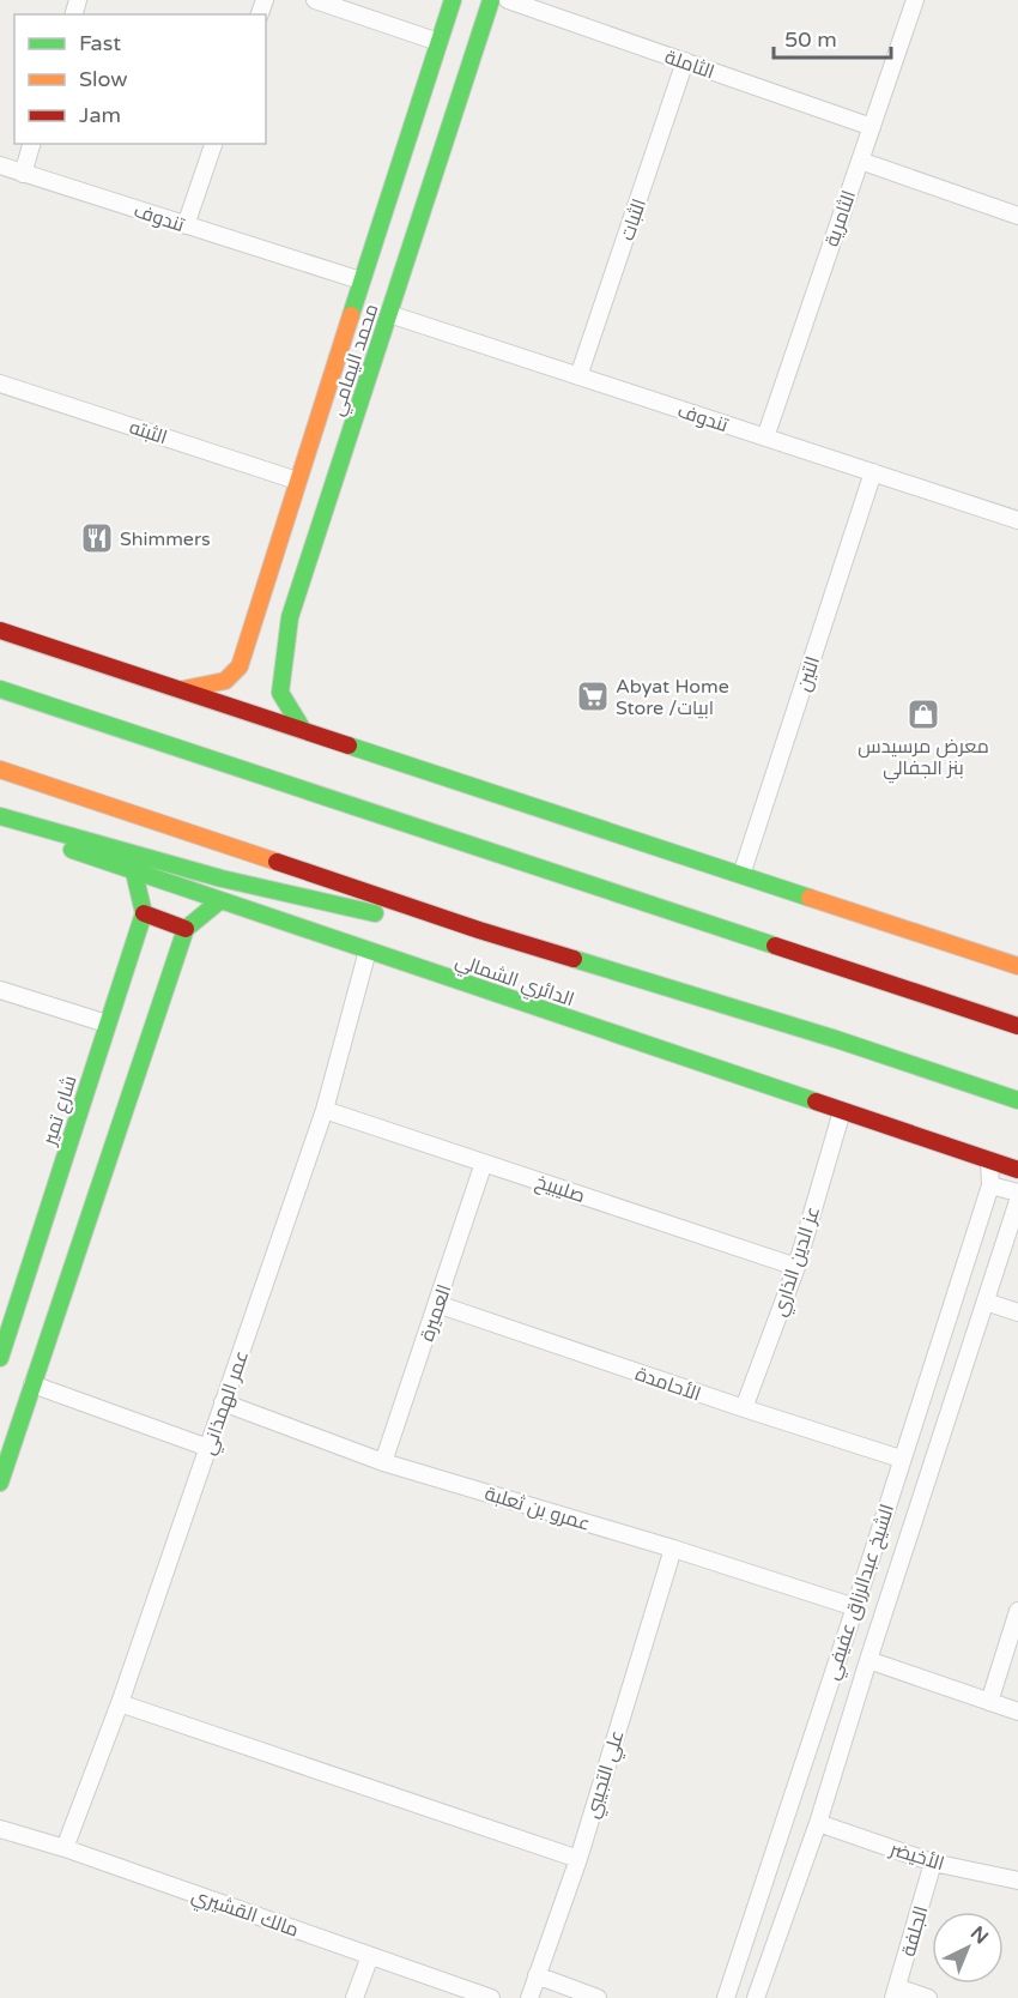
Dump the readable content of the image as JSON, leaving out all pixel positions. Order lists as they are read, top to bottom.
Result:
{
  "streets": {
    "main road": ["محمد اليمامي", "الدائري الشمالي", "شارع تمير"],
    "street": [
      "الثاملة",
      "تندوف",
      "الثامرية",
      "الثبات",
      "الثبته",
      "التين",
      "صليبيخ",
      "عز الدين الذاري",
      "العميرة",
      "الأحامدة",
      "عمر الهمذاني",
      "عمرو بن ثعلبة",
      "الشيخ عبدالرزاق عفيفي",
      "علي التجيبي",
      "الأخيضر",
      "مالك القشيري",
      "الجلفة"
    ]
  },
  "crossings": [
    ["الثاملة", "الثامرية"],
    ["الثاملة", "الثبات"],
    ["تندوف", "الثامرية"],
    ["تندوف", "الثبات"],
    ["تندوف", "محمد اليمامي"],
    ["تندوف", "التين"],
    ["محمد اليمامي", "الثبته"],
    ["الدائري الشمالي", "عز الدين الذاري"],
    ["الدائري الشمالي", "عمر الهمذاني"],
    ["الدائري الشمالي", "الشيخ عبدالرزاق عفيفي"],
    ["صليبيخ", "عز الدين الذاري"],
    ["صليبيخ", "العميرة"],
    ["صليبيخ", "عمر الهمذاني"],
    ["عز الدين الذاري", "الأحامدة"],
    ["العميرة", "الأحامدة"],
    ["العميرة", "عمرو بن ثعلبة"],
    ["الأحامدة", "الشيخ عبدالرزاق عفيفي"],
    ["عمر الهمذاني", "عمرو بن ثعلبة"],
    ["عمر الهمذاني", "مالك القشيري"],
    ["عمرو بن ثعلبة", "الشيخ عبدالرزاق عفيفي"],
    ["عمرو بن ثعلبة", "علي التجيبي"],
    ["الشيخ عبدالرزاق عفيفي", "الأخيضر"],
    ["الأخيضر", "الجلفة"]
  ],
  "places": {
    "restaurant": ["Shimmers"],
    "supermarket": ["Abyat Home Store /ابيات"],
    "shop": ["معرض مرسيدس بنز الجفالي"]
  },
  "legend": ["Fast", "Slow", "Jam"],
  "scale_bar": "50 m",
  "north": "top right"
}
